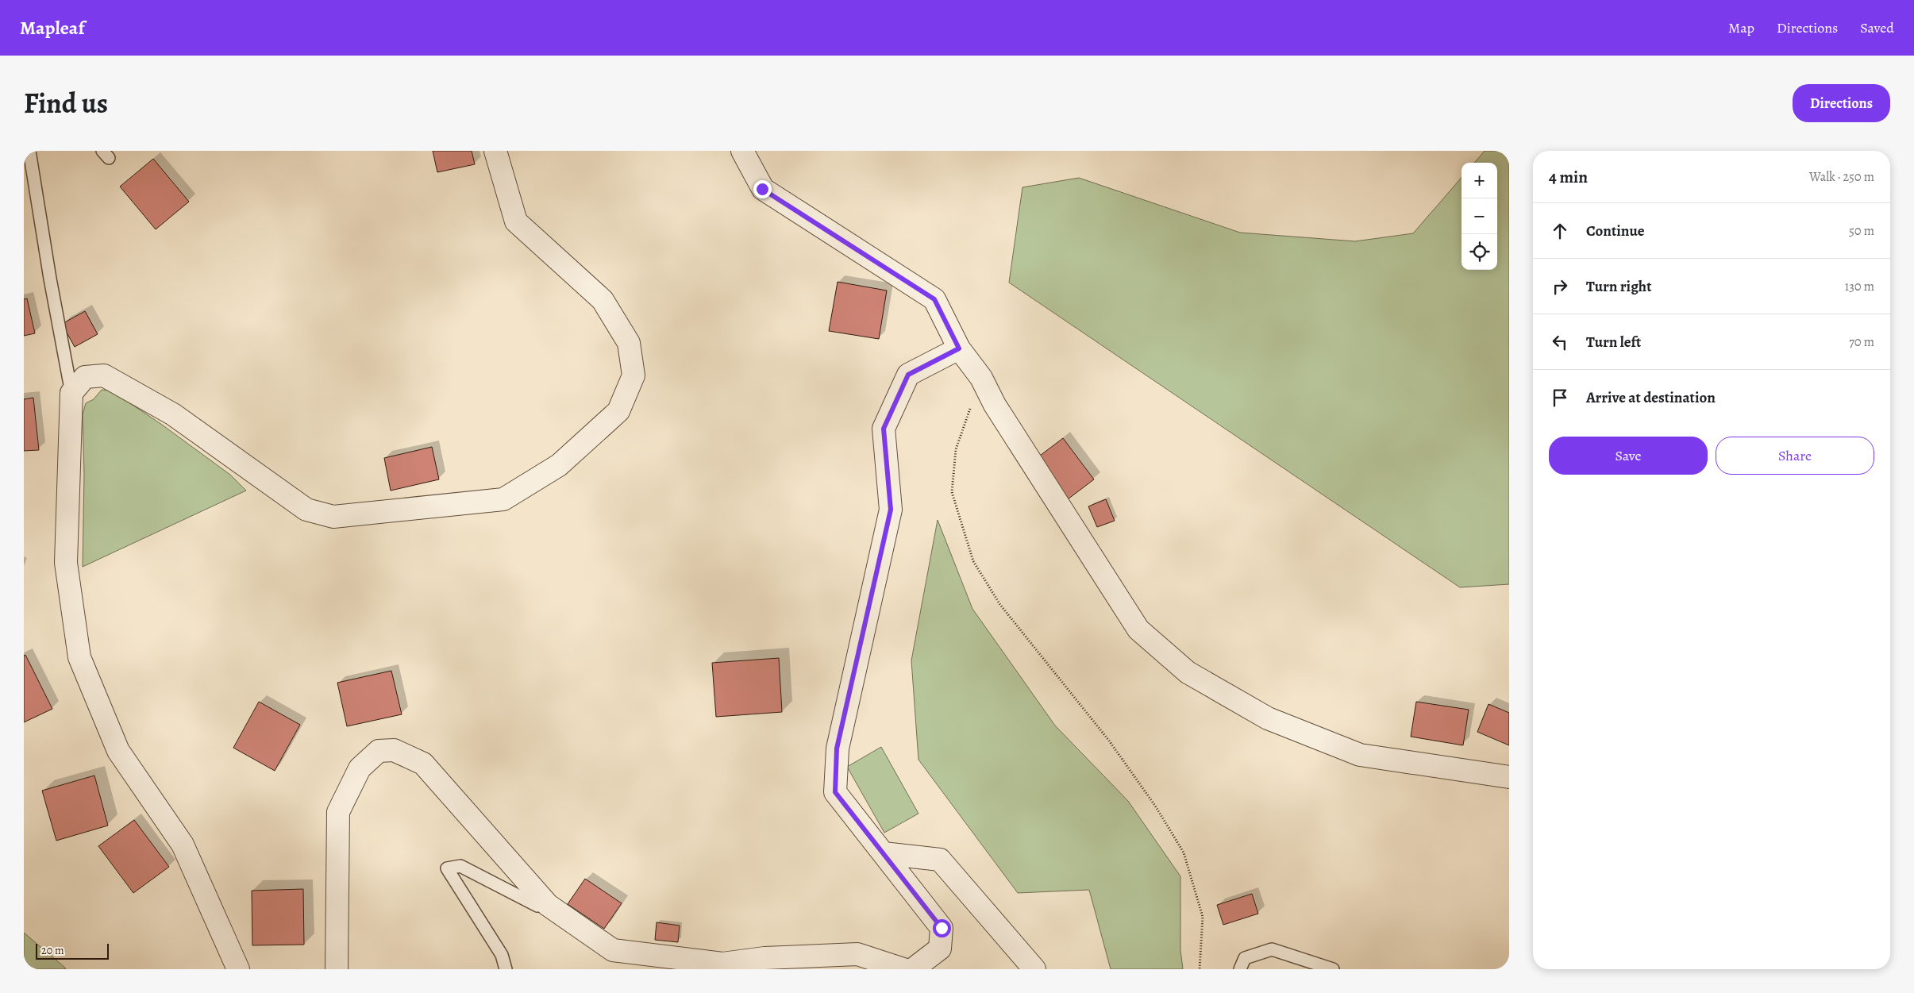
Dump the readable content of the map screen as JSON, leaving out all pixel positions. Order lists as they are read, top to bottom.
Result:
{
  "scale_bar": "20 m",
  "page": {
    "header": "Mapleaf",
    "nav": ["Map", "Directions", "Saved"],
    "title": "Find us",
    "buttons": [
      "Directions",
      ["Save", "Share"]
    ],
    "heading": ["4 min", "Walk · 250 m"],
    "map_buttons": ["+", "−"],
    "list": [
      ["Continue", "50 m"],
      ["Turn right", "130 m"],
      ["Turn left", "70 m"],
      "Arrive at destination"
    ],
    "scale": "20 m"
  }
}
